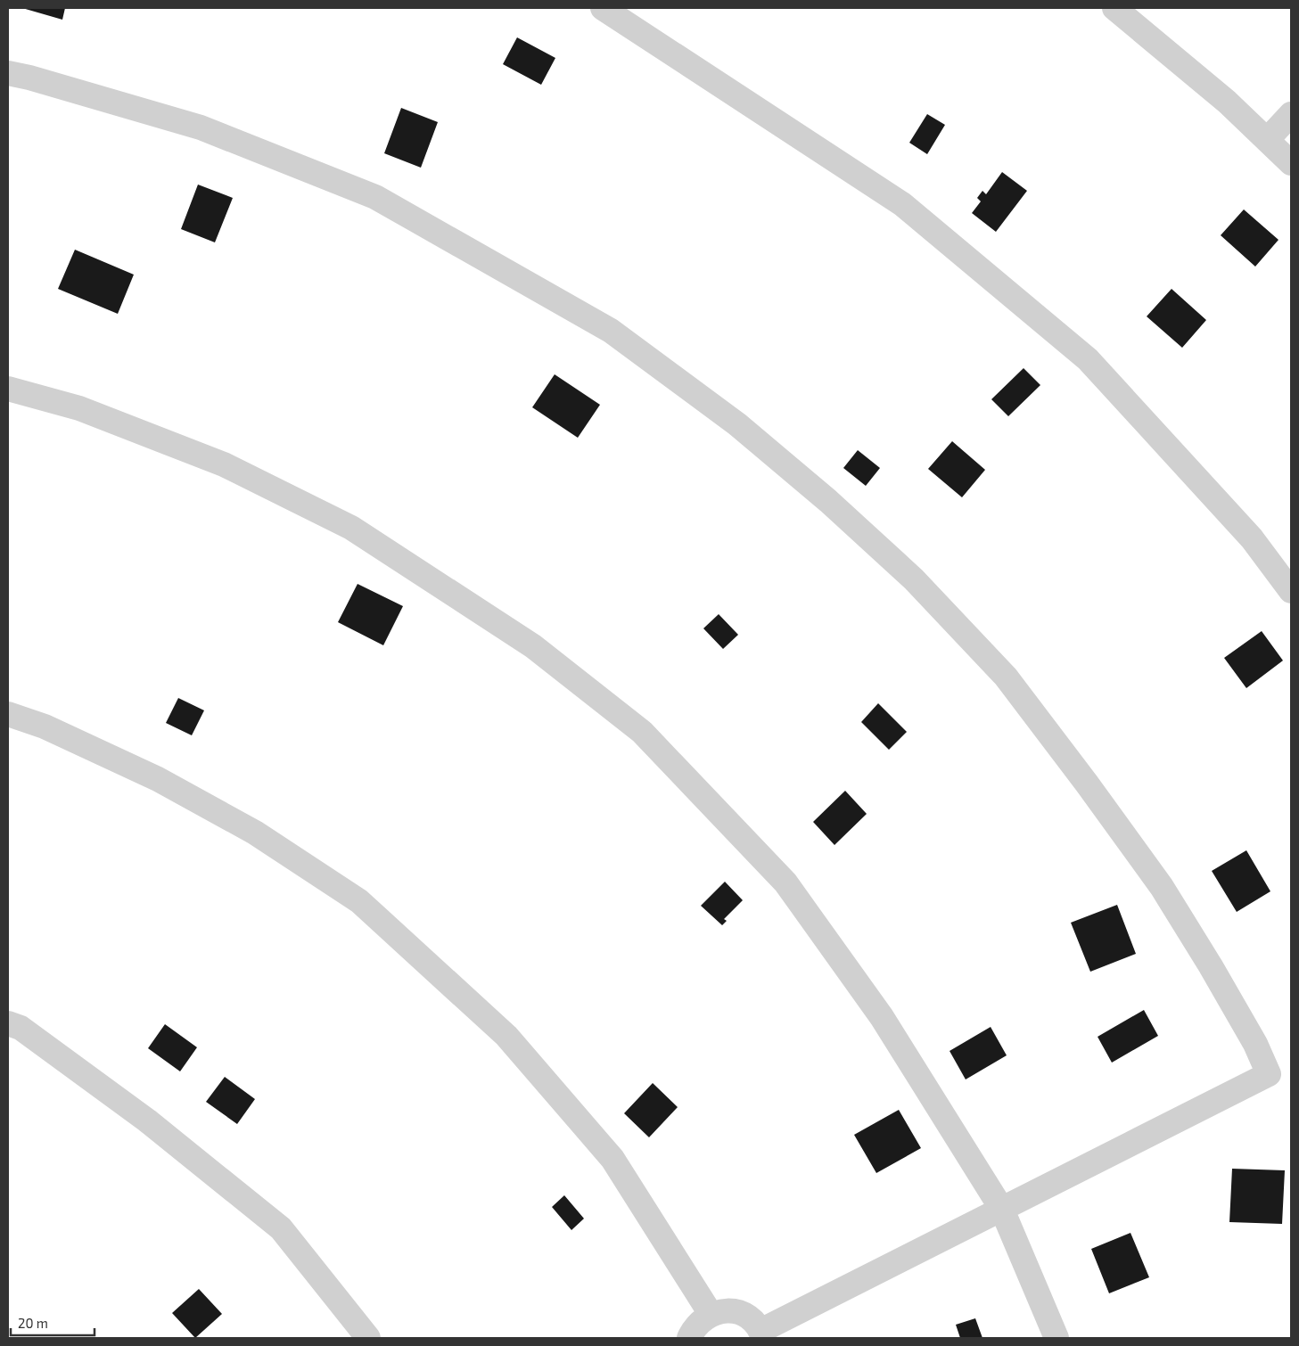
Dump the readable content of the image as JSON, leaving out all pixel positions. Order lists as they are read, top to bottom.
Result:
{
  "scale_bar": "20 m"
}
